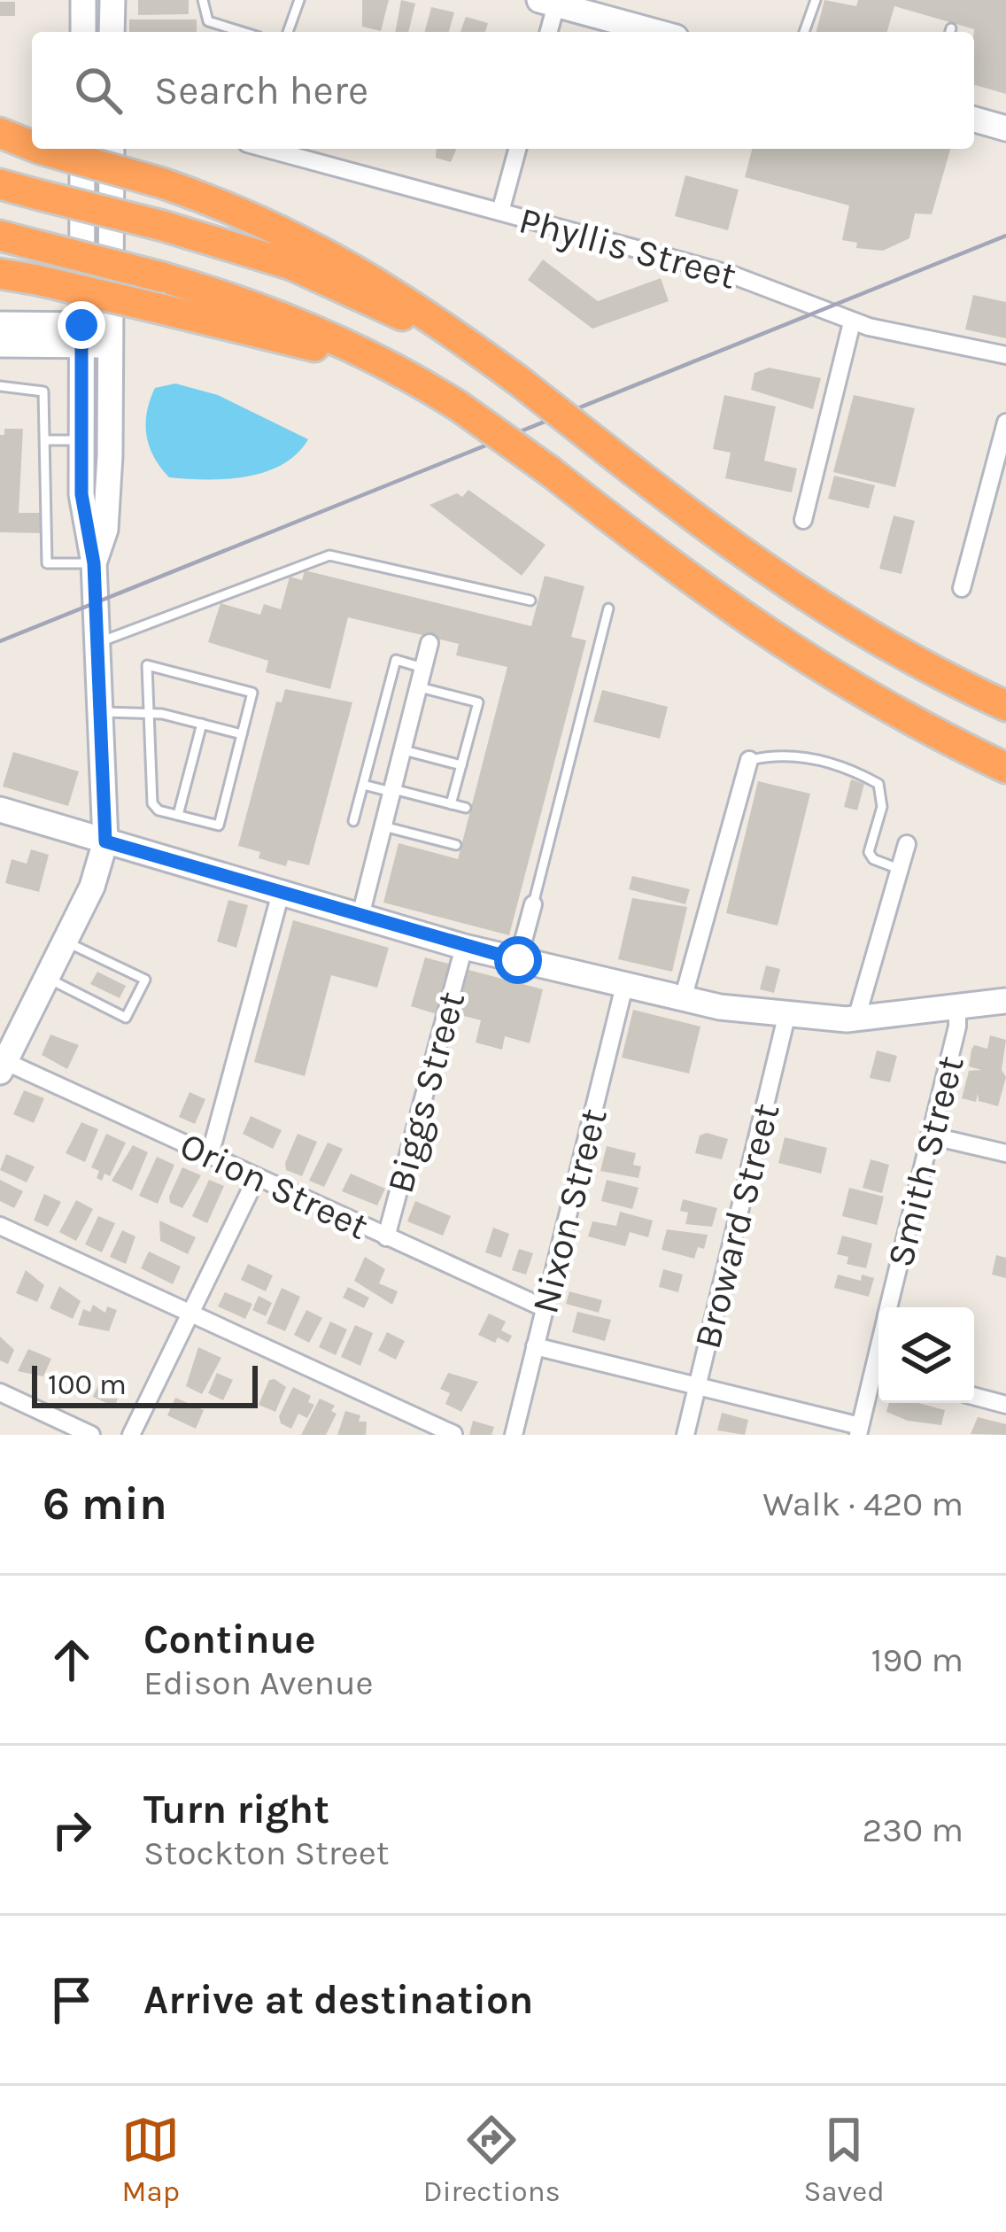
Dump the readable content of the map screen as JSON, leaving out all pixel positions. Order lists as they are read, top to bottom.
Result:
{
  "streets": {
    "street": [
      "Phyllis Street",
      "Biggs Street",
      "Smith Street",
      "Orion Street",
      "Nixon Street",
      "Broward Street"
    ]
  },
  "crossings": [
    ["Biggs Street", "Orion Street"],
    ["Orion Street", "Nixon Street"]
  ],
  "scale_bar": "100 m",
  "page": {
    "search": "Search here",
    "scale": "100 m",
    "heading": ["6 min", "Walk · 420 m"],
    "list": [
      ["Continue", "Edison Avenue", "190 m"],
      ["Turn right", "Stockton Street", "230 m"],
      "Arrive at destination"
    ],
    "nav": ["Map", "Directions", "Saved"]
  }
}
